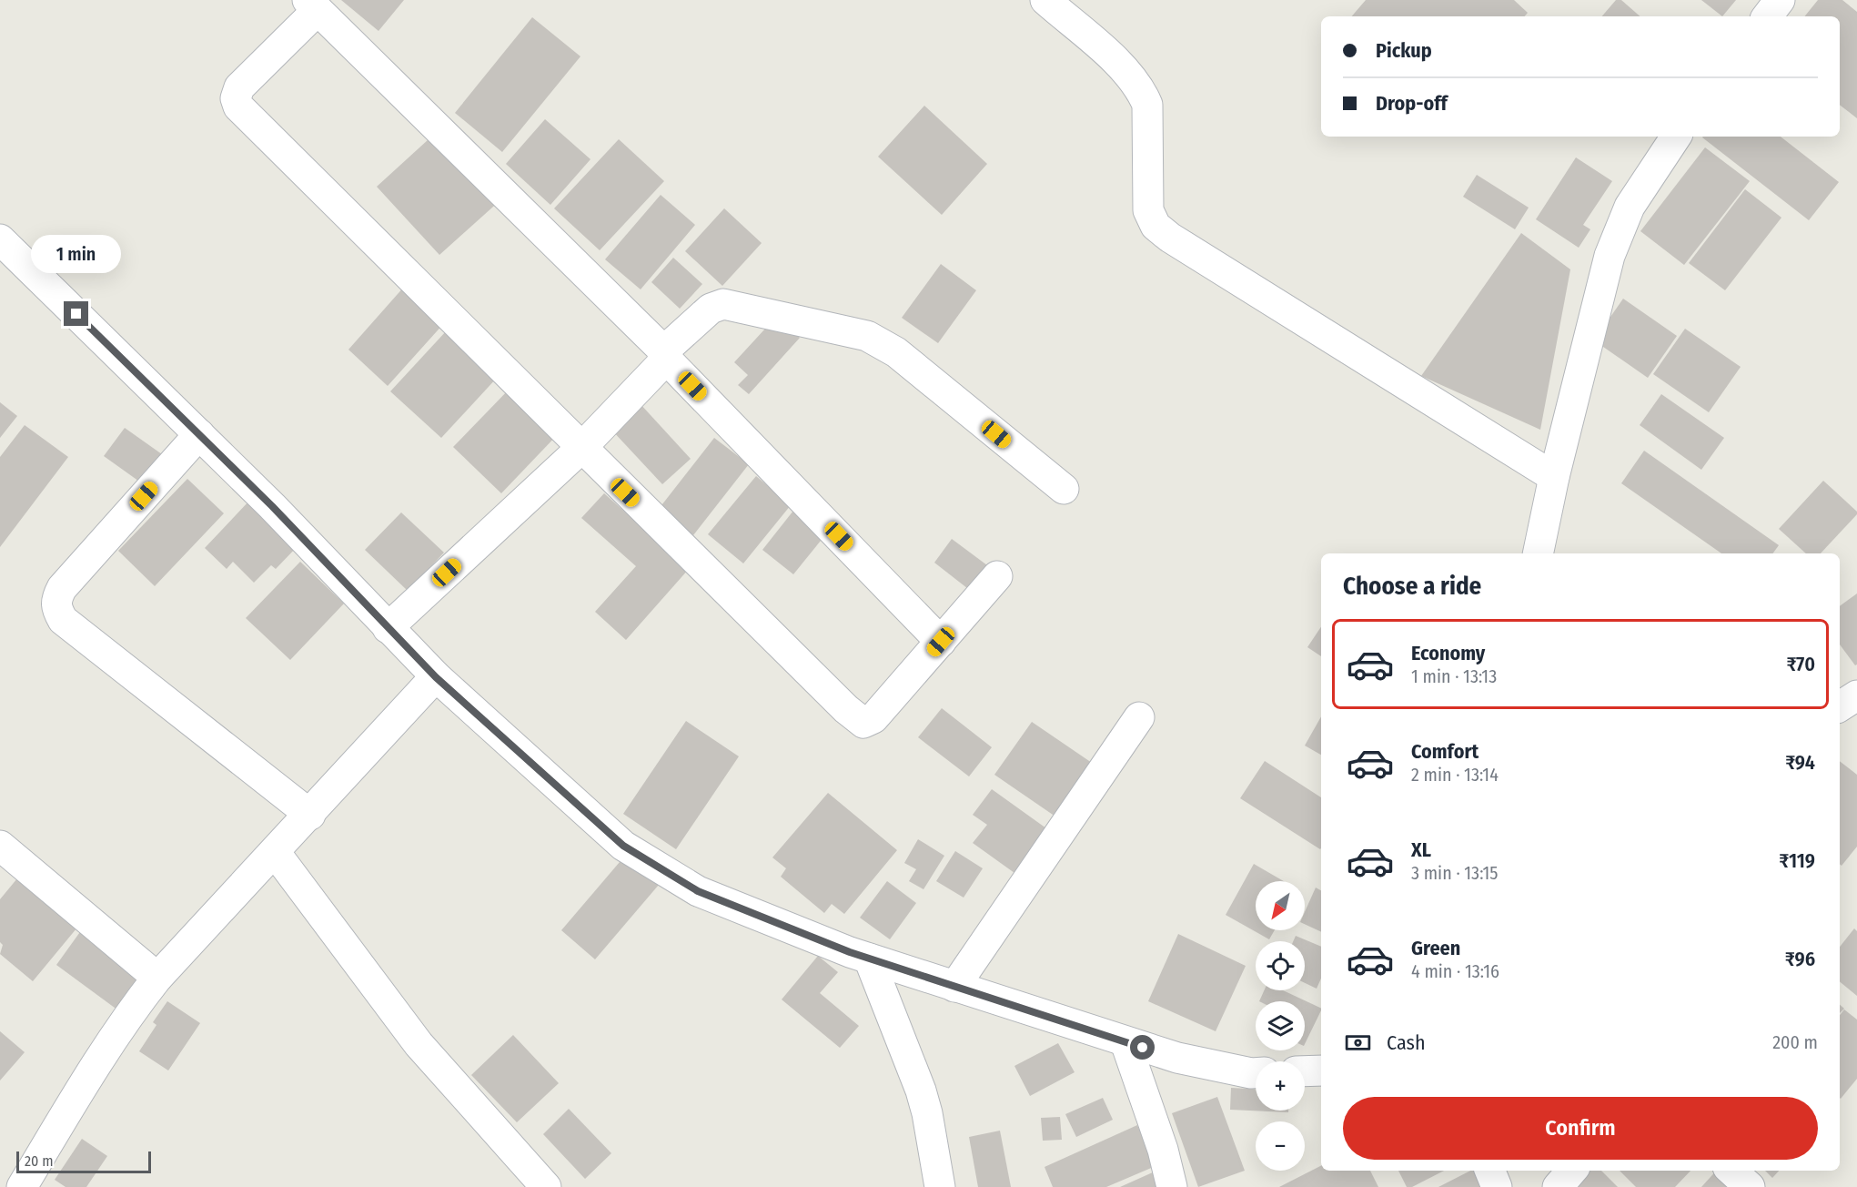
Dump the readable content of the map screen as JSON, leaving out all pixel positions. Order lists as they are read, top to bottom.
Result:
{
  "scale_bar": "20 m",
  "north": "bottom left",
  "page": {
    "banner": ["Pickup", "Drop-off"],
    "bubble": "1 min",
    "heading": "Choose a ride",
    "list": [
      {
        "name": "Economy",
        "note": "1 min · 13:13",
        "value": "₹70"
      },
      {
        "name": "Comfort",
        "note": "2 min · 13:14",
        "value": "₹94"
      },
      {
        "name": "XL",
        "note": "3 min · 13:15",
        "value": "₹119"
      },
      {
        "name": "Green",
        "note": "4 min · 13:16",
        "value": "₹96"
      }
    ],
    "map_buttons": ["+", "−"],
    "pay": ["Cash", "200 m"],
    "buttons": "Confirm",
    "scale": "20 m"
  }
}
